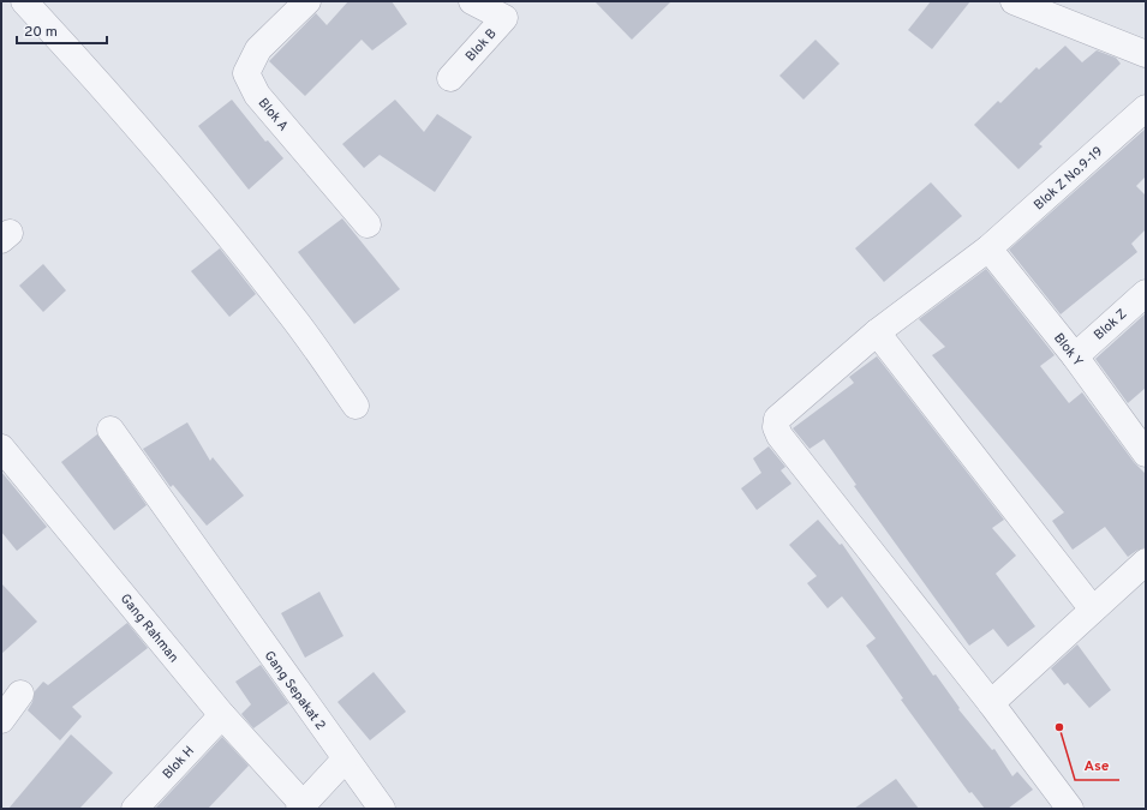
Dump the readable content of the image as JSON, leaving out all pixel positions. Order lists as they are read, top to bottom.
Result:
{
  "streets": {
    "street": [
      "Blok B",
      "Blok A",
      "Blok Z No.9-19",
      "Blok Z",
      "Blok Y",
      "Gang Rahman",
      "Gang Sepakat 2",
      "Blok H"
    ]
  },
  "crossings": [
    ["Blok Z No.9-19", "Blok Y"],
    ["Blok Z", "Blok Y"],
    ["Gang Rahman", "Blok H"]
  ],
  "places": ["Ase"],
  "scale_bar": "20 m"
}
